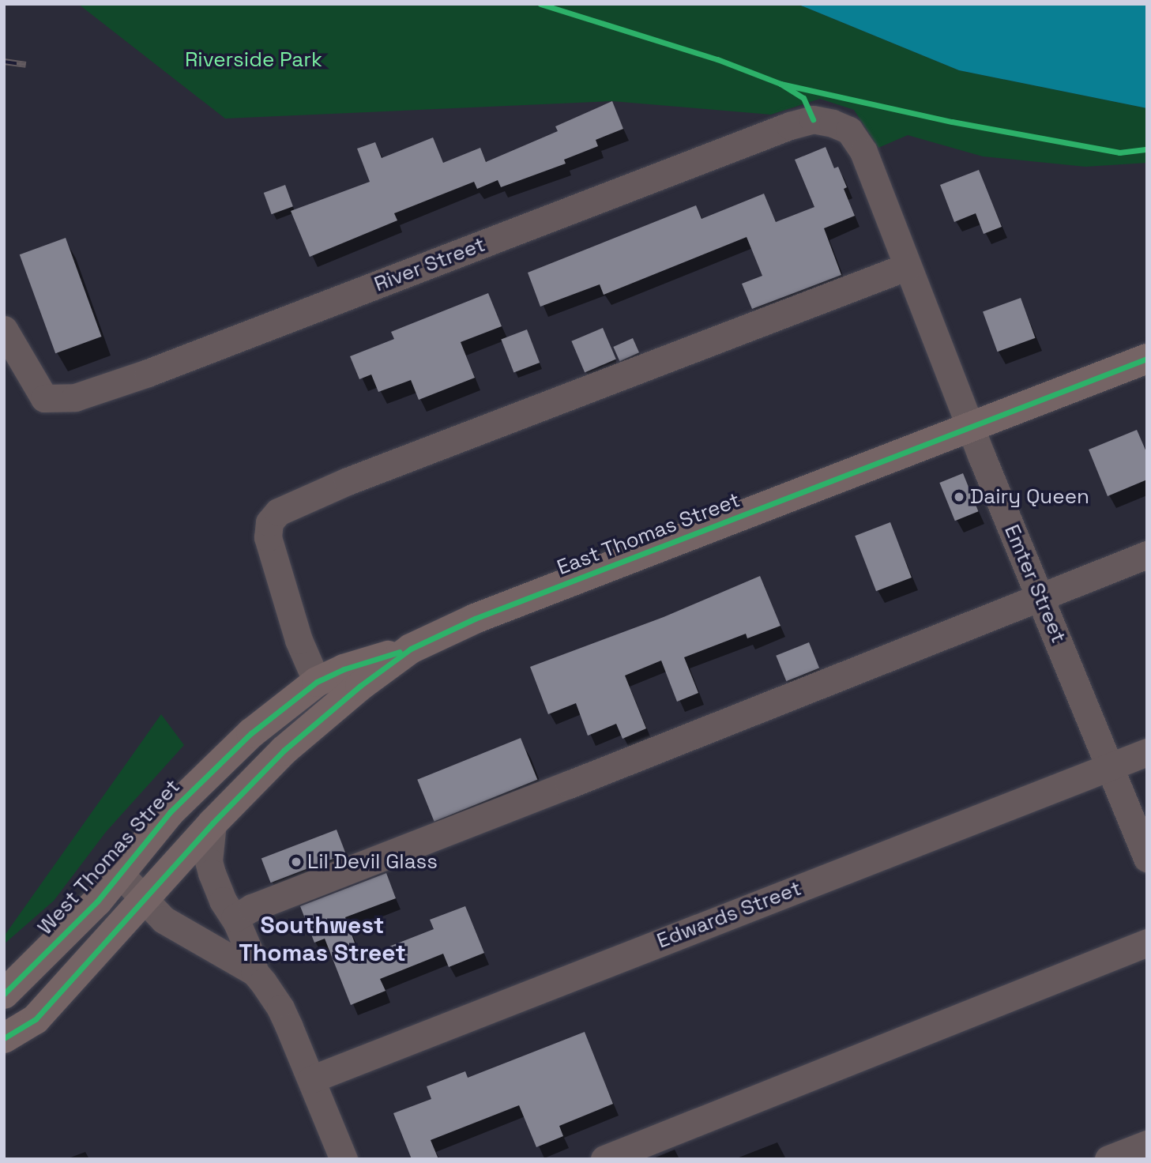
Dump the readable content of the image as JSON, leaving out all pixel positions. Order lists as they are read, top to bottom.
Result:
{
  "streets": {
    "main road": ["East Thomas Street", "West Thomas Street"],
    "street": ["River Street", "Emter Street", "Edwards Street"]
  },
  "crossings": [
    ["River Street", "Emter Street"],
    ["East Thomas Street", "Emter Street"],
    ["East Thomas Street", "West Thomas Street"],
    ["Emter Street", "Edwards Street"]
  ],
  "districts": ["Southwest Thomas Street"],
  "parks": ["Riverside Park"],
  "places": ["Dairy Queen", "Lil Devil Glass"]
}
